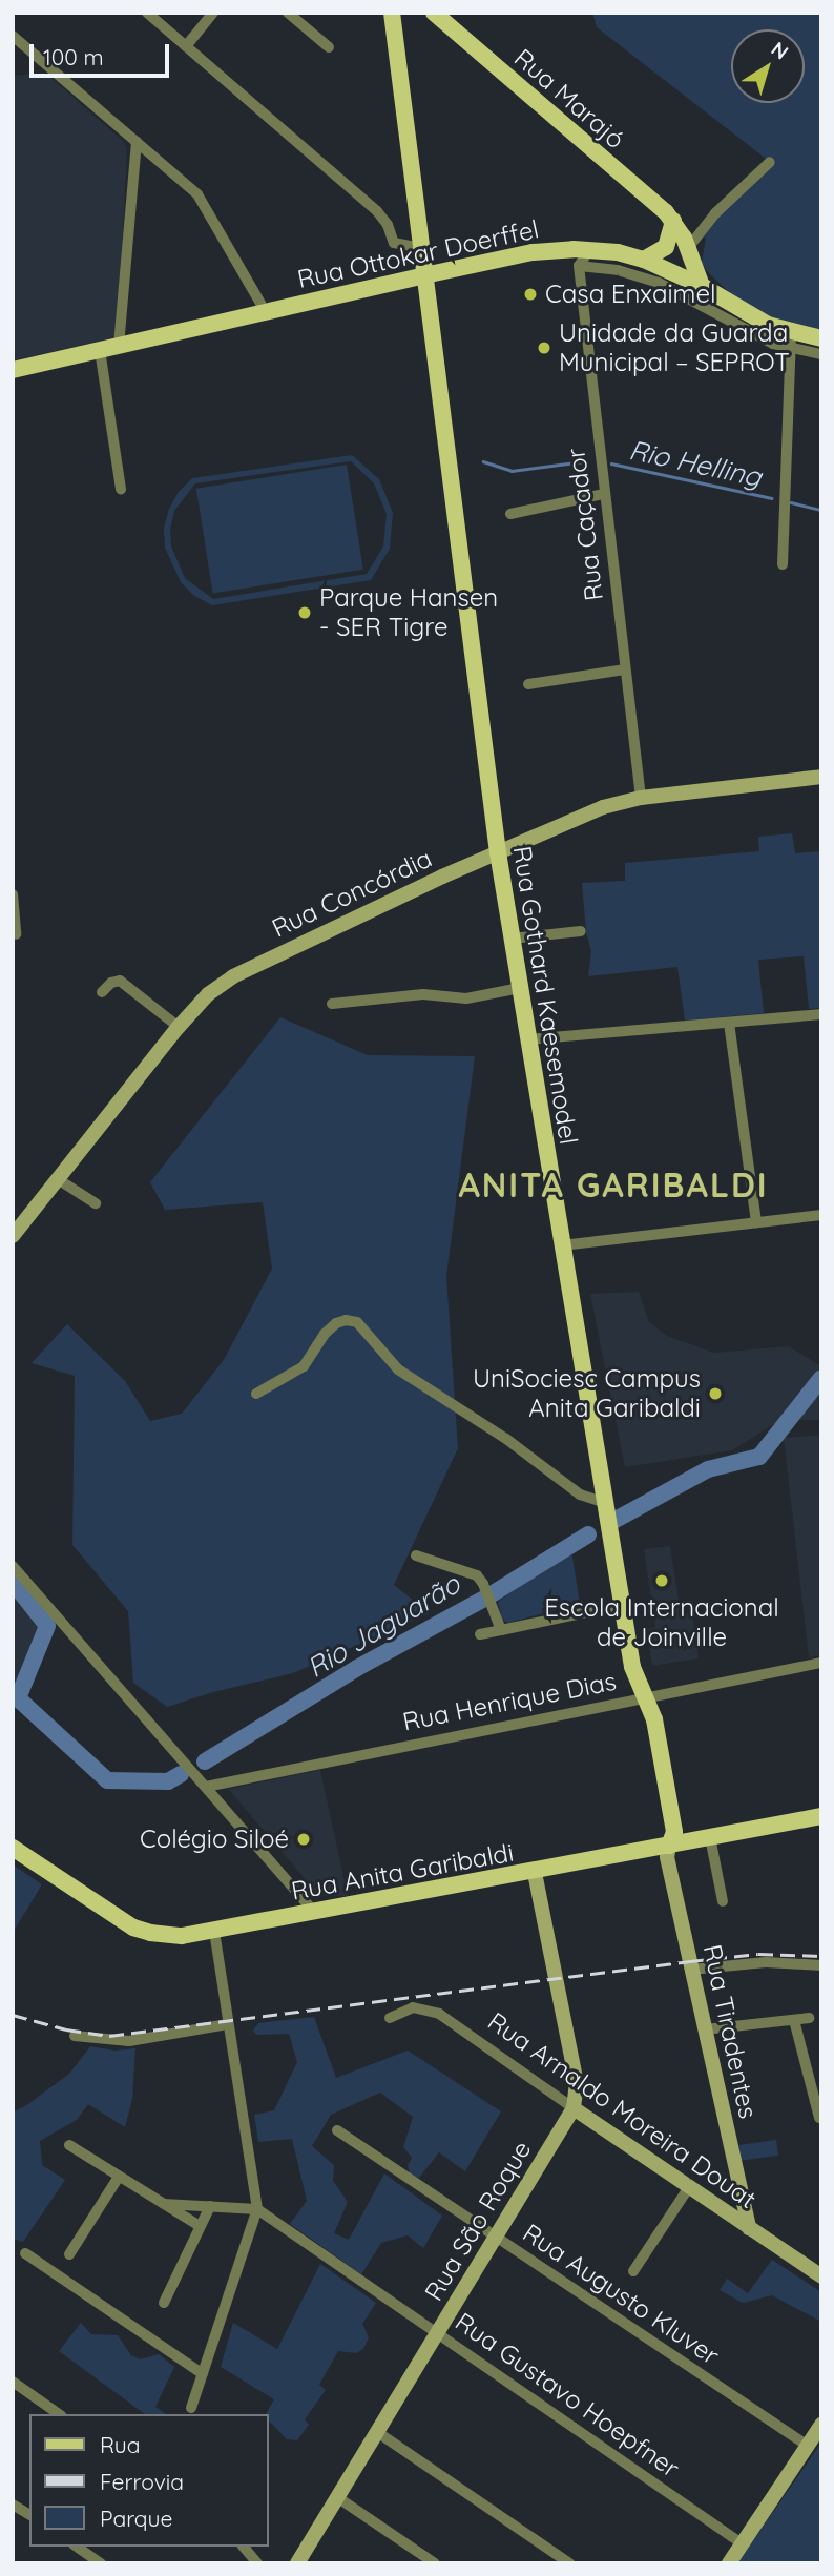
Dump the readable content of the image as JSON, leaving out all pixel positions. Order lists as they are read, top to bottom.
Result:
{
  "streets": {
    "main road": [
      "Rua Marajó",
      "Rua Ottokar Doerffel",
      "Rua Gothard Kaesemodel",
      "Rua Anita Garibaldi"
    ],
    "street": [
      "Rua Caçador",
      "Rua Concórdia",
      "Rua Henrique Dias",
      "Rua Tiradentes",
      "Rua Arnaldo Moreira Douat",
      "Rua São Roque",
      "Rua Augusto Kluver",
      "Rua Gustavo Hoepfner"
    ]
  },
  "crossings": [
    ["Rua Marajó", "Rua Ottokar Doerffel"],
    ["Rua Ottokar Doerffel", "Rua Gothard Kaesemodel"],
    ["Rua Caçador", "Rua Concórdia"],
    ["Rua Concórdia", "Rua Gothard Kaesemodel"],
    ["Rua Gothard Kaesemodel", "Rua Henrique Dias"],
    ["Rua Gothard Kaesemodel", "Rua Anita Garibaldi"],
    ["Rua Gothard Kaesemodel", "Rua Tiradentes"],
    ["Rua Anita Garibaldi", "Rua Tiradentes"],
    ["Rua Anita Garibaldi", "Rua São Roque"],
    ["Rua Tiradentes", "Rua Arnaldo Moreira Douat"],
    ["Rua Arnaldo Moreira Douat", "Rua São Roque"],
    ["Rua São Roque", "Rua Augusto Kluver"],
    ["Rua São Roque", "Rua Gustavo Hoepfner"]
  ],
  "districts": ["ANITA GARIBALDI"],
  "water": ["Rio Helling", "Rio Jaguarão"],
  "places": [
    "Casa Enxaimel",
    "Unidade da Guarda Municipal – SEPROT",
    "Parque Hansen - SER Tigre",
    "UniSociesc Campus Anita Garibaldi",
    "Escola Internacional de Joinville",
    "Colégio Siloé"
  ],
  "legend": ["Rua", "Ferrovia", "Parque"],
  "scale_bar": "100 m",
  "north": "top right"
}
